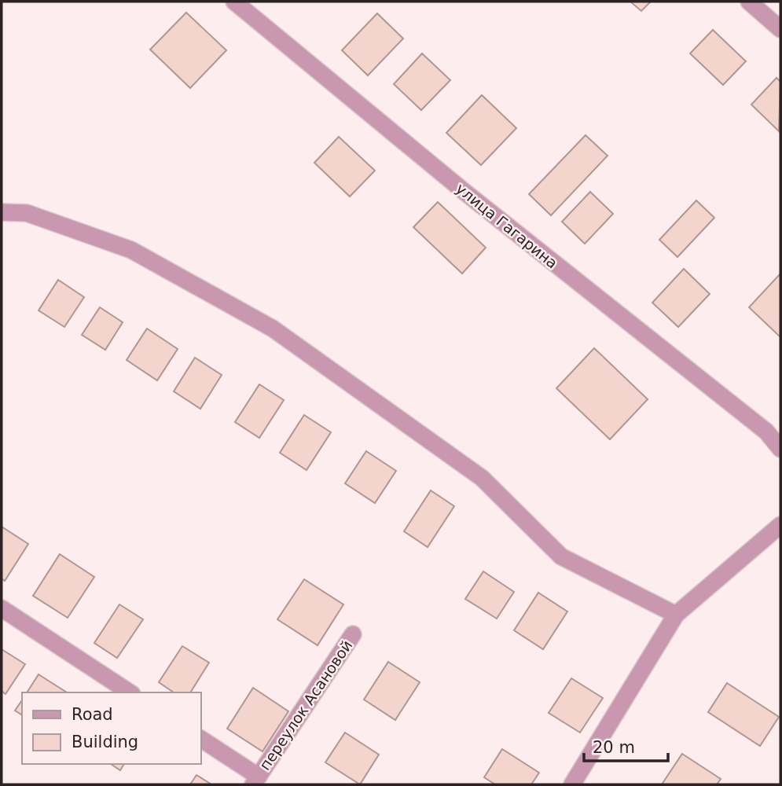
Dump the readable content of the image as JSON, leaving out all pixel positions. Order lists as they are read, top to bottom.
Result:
{
  "streets": {
    "street": ["улица Гагарина", "переулок Асановой"]
  },
  "legend": ["Road", "Building"],
  "scale_bar": "20 m"
}
